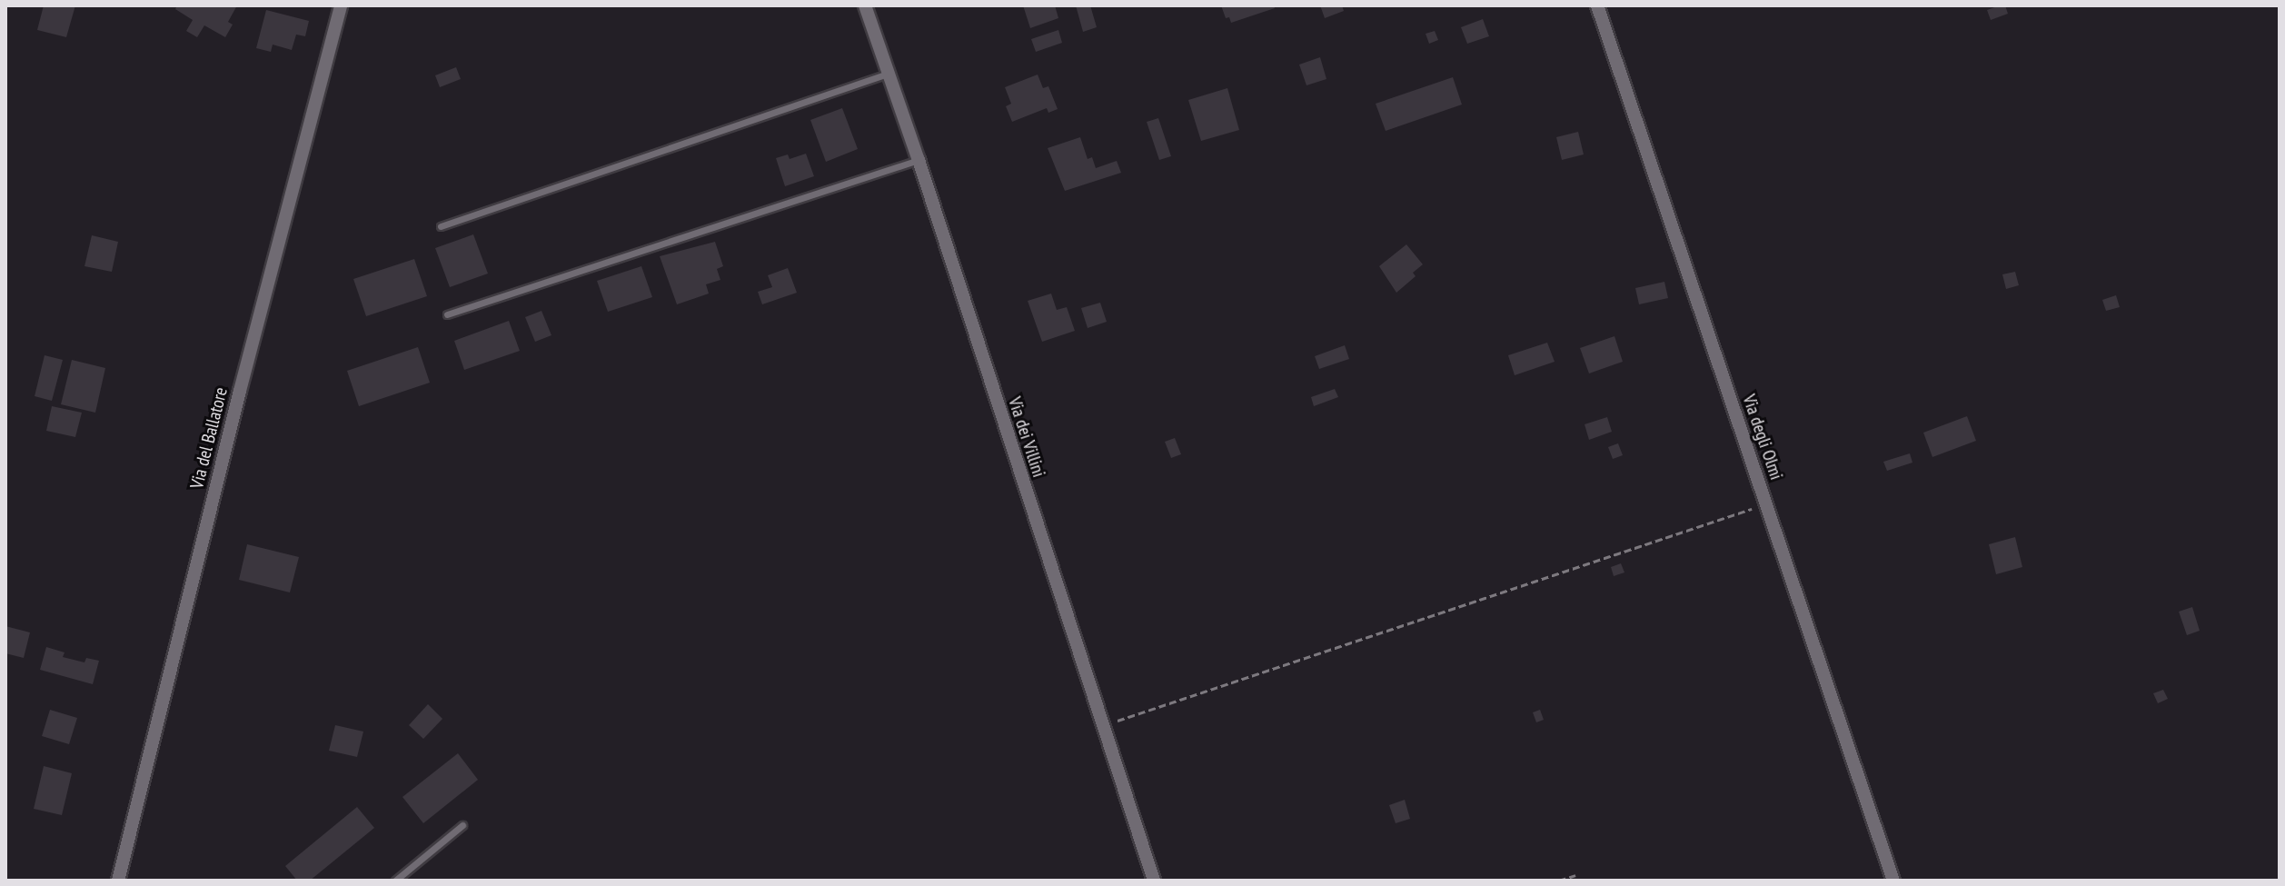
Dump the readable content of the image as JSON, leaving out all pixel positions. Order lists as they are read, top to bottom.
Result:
{
  "streets": {
    "street": ["Via dei Villini", "Via degli Olmi", "Via del Ballatore"]
  }
}
